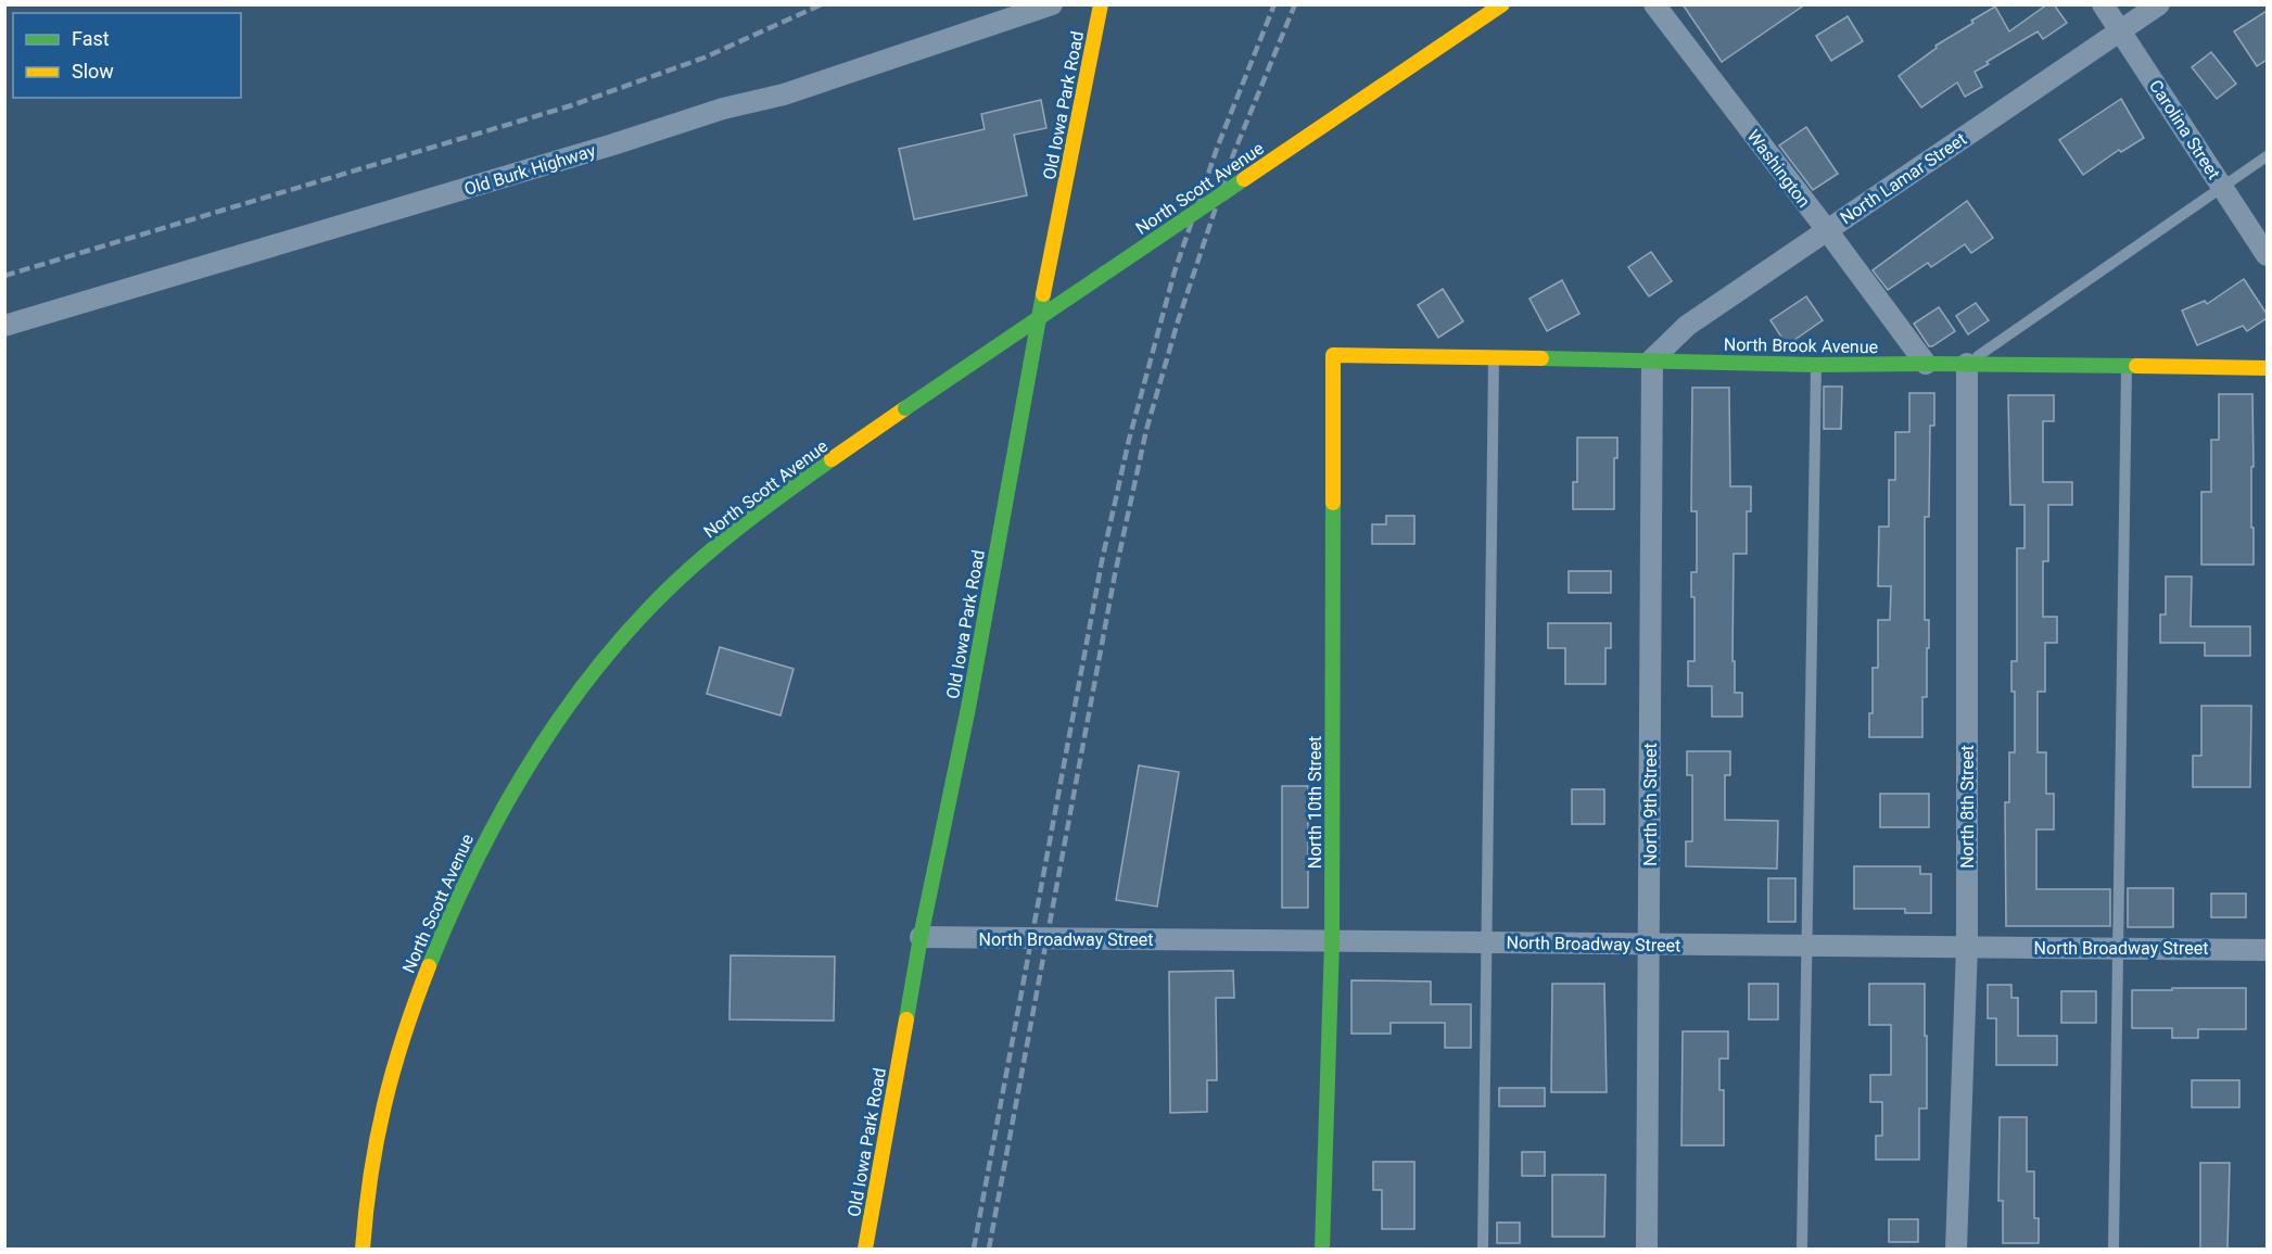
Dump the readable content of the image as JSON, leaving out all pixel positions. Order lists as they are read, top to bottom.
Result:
{
  "streets": {
    "street": [
      "Old Iowa Park Road",
      "Carolina Street",
      "Washington",
      "Old Burk Highway",
      "North Lamar Street",
      "North Scott Avenue",
      "North Brook Avenue",
      "North 10th Street",
      "North 9th Street",
      "North 8th Street",
      "North Broadway Street"
    ]
  },
  "crossings": [
    ["Old Iowa Park Road", "North Broadway Street"],
    ["Carolina Street", "North Lamar Street"],
    ["Washington", "North Lamar Street"],
    ["Washington", "North Brook Avenue"],
    ["North Lamar Street", "North Brook Avenue"],
    ["North Lamar Street", "North 9th Street"],
    ["North Brook Avenue", "North 10th Street"],
    ["North Brook Avenue", "North 9th Street"],
    ["North Brook Avenue", "North 8th Street"],
    ["North 10th Street", "North Broadway Street"],
    ["North 9th Street", "North Broadway Street"],
    ["North 8th Street", "North Broadway Street"]
  ],
  "legend": ["Fast", "Slow"]
}
